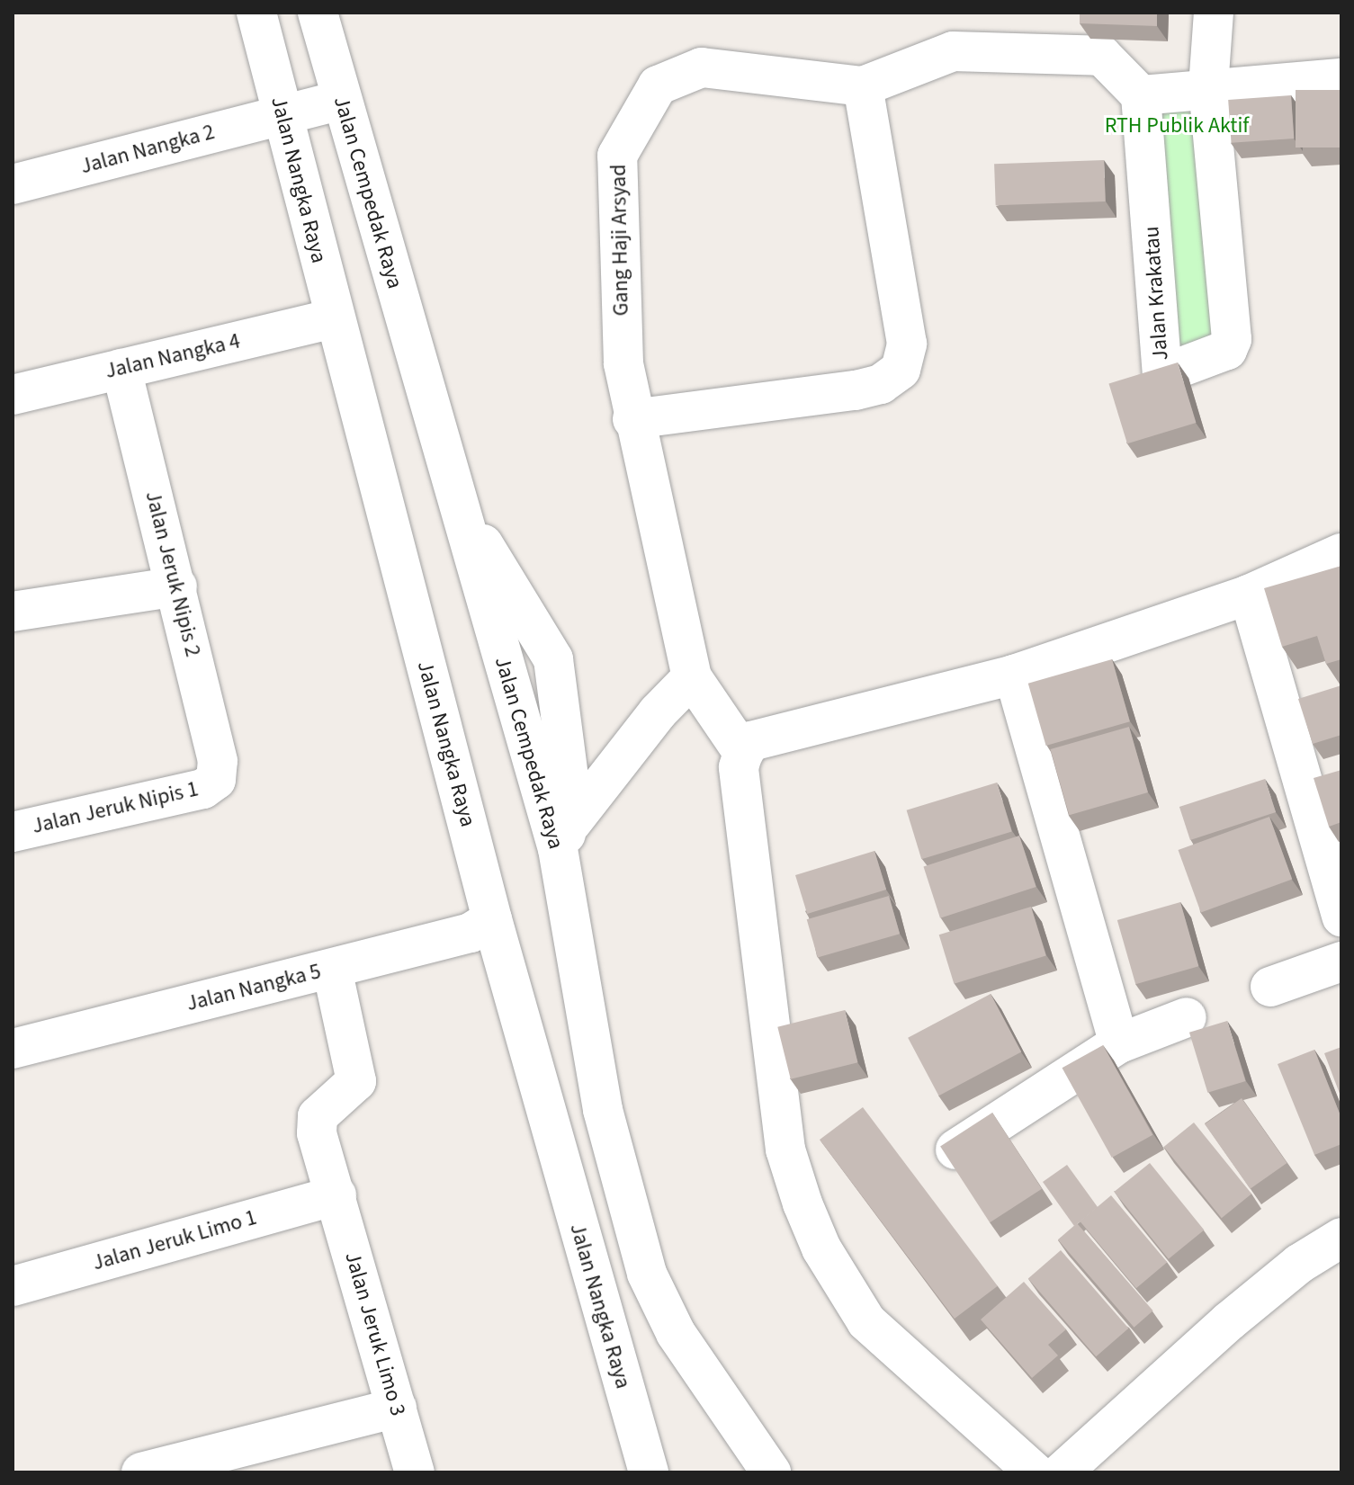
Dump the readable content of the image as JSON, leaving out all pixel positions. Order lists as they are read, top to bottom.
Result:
{
  "streets": {
    "street": [
      "Jalan Nangka 2",
      "Jalan Nangka Raya",
      "Jalan Cempedak Raya",
      "Gang Haji Arsyad",
      "Jalan Krakatau",
      "Jalan Nangka 4",
      "Jalan Jeruk Nipis 2",
      "Jalan Jeruk Nipis 1",
      "Jalan Nangka 5",
      "Jalan Jeruk Limo 1",
      "Jalan Jeruk Limo 3"
    ]
  },
  "crossings": [
    ["Jalan Nangka 2", "Jalan Nangka Raya"],
    ["Jalan Nangka 2", "Jalan Cempedak Raya"],
    ["Jalan Nangka Raya", "Jalan Nangka 4"],
    ["Jalan Nangka Raya", "Jalan Nangka 5"],
    ["Gang Haji Arsyad", "Jalan Krakatau"],
    ["Jalan Nangka 4", "Jalan Jeruk Nipis 2"],
    ["Jalan Jeruk Nipis 2", "Jalan Jeruk Nipis 1"],
    ["Jalan Nangka 5", "Jalan Jeruk Limo 3"],
    ["Jalan Jeruk Limo 1", "Jalan Jeruk Limo 3"]
  ],
  "parks": ["RTH Publik Aktif"]
}
